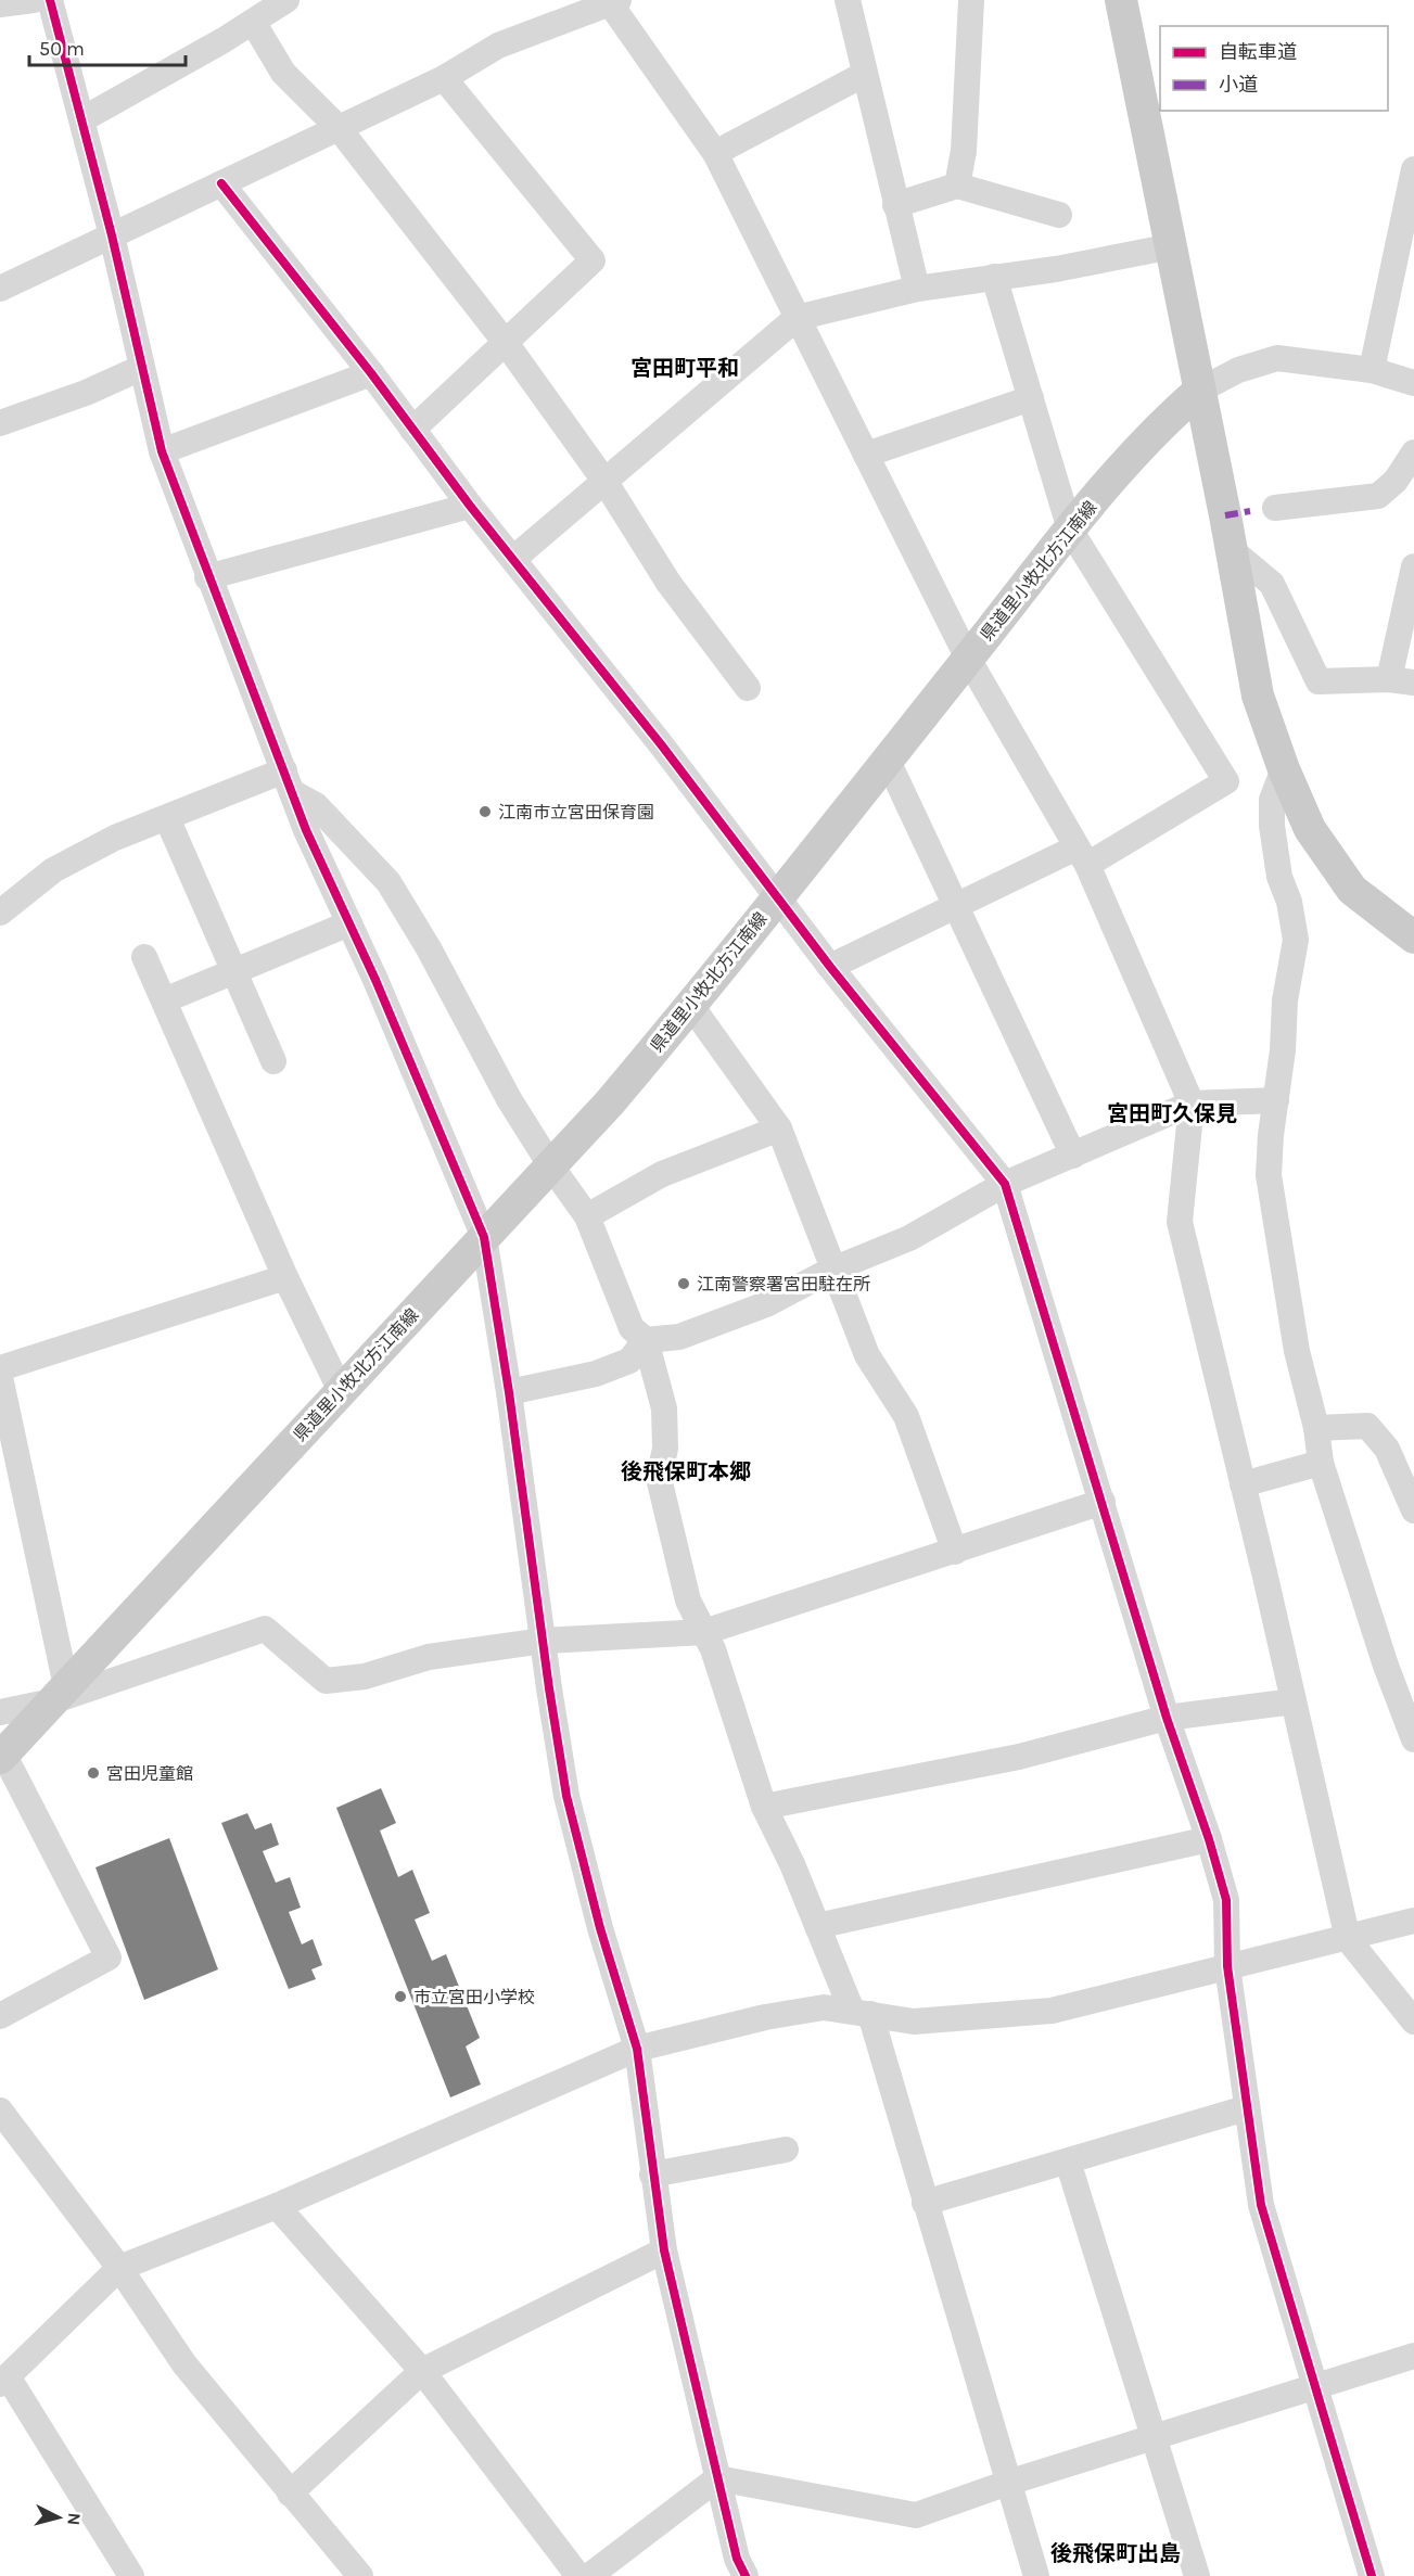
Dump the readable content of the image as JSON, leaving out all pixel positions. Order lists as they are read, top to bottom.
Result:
{
  "streets": {
    "main road": ["県道里小牧北方江南線"]
  },
  "districts": [
    "宮田町平和",
    "宮田町久保見",
    "後飛保町本郷",
    "後飛保町出島"
  ],
  "places": [
    "江南市立宮田保育園",
    "江南警察署宮田駐在所",
    "宮田児童館",
    "市立宮田小学校"
  ],
  "legend": ["自転車道", "小道"],
  "scale_bar": "50 m",
  "north": "right"
}
